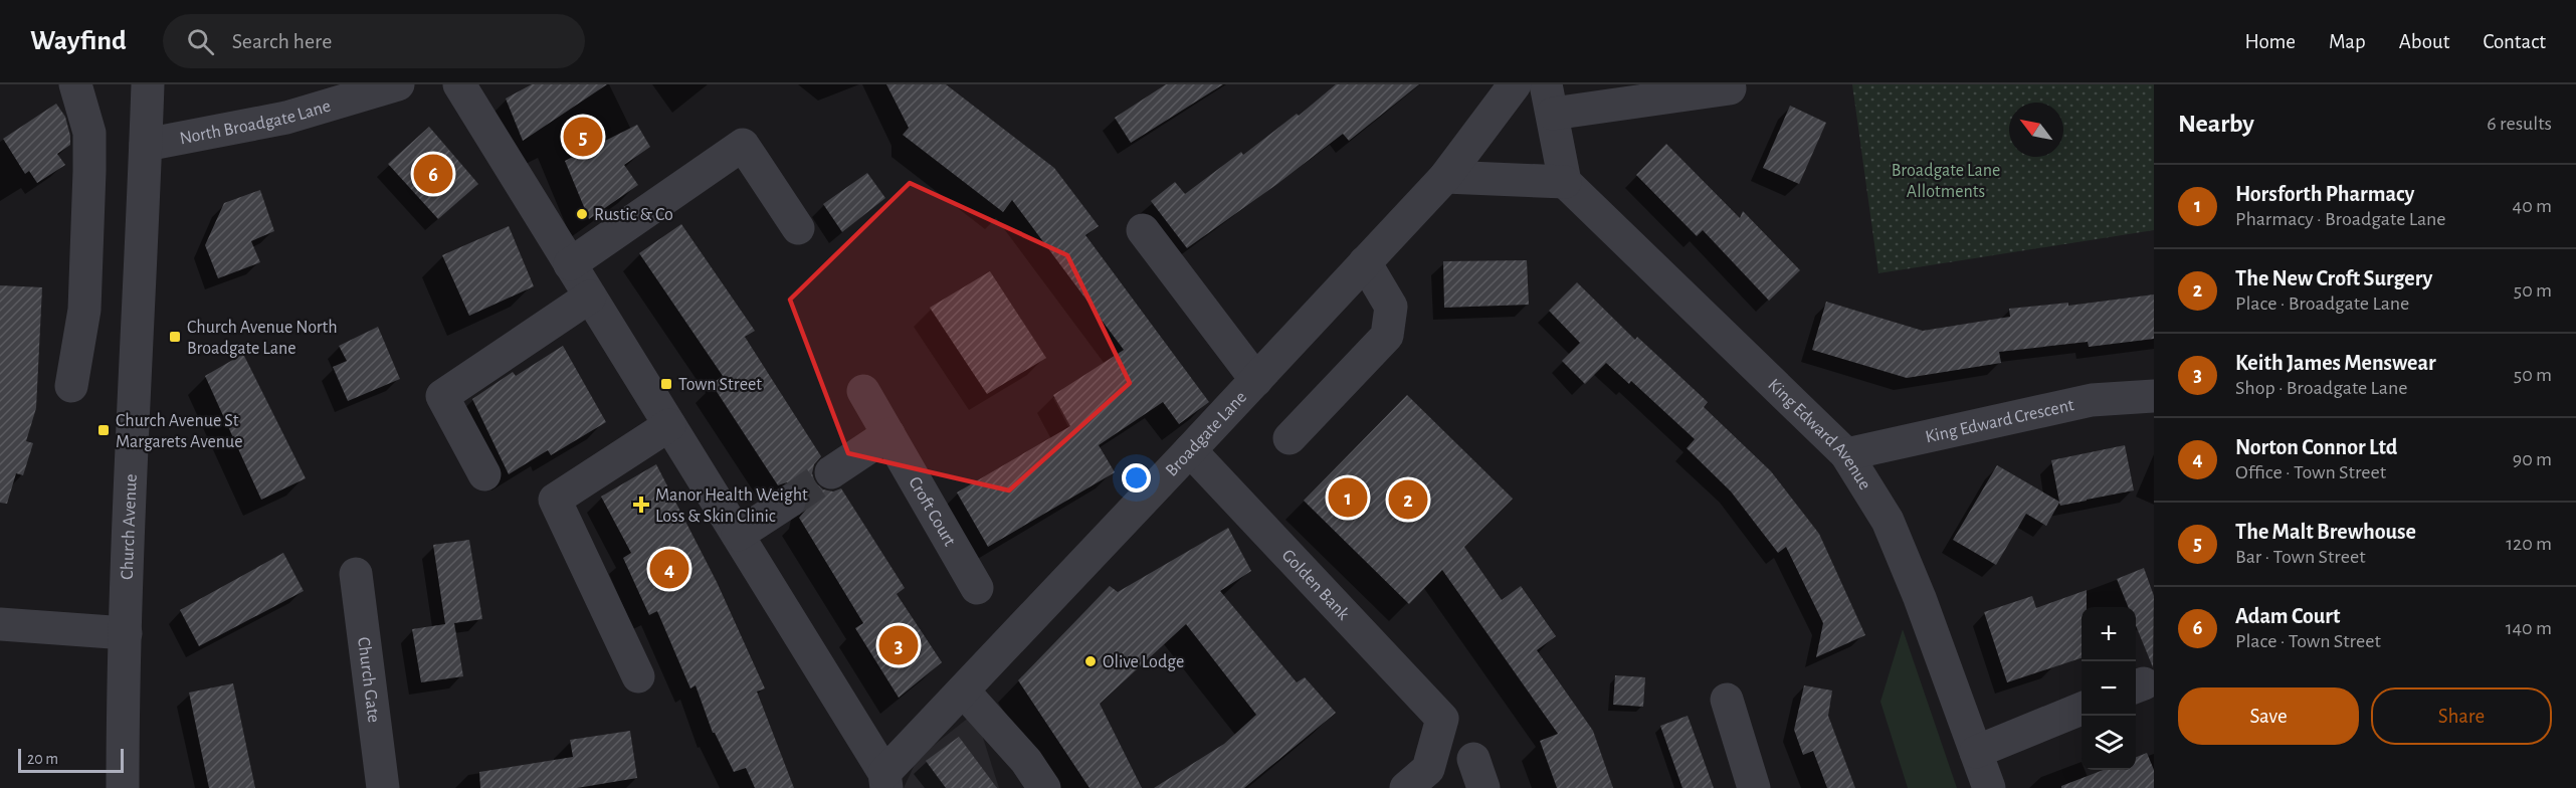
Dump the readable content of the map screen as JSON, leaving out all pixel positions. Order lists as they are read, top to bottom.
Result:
{
  "streets": {
    "street": [
      "North Broadgate Lane",
      "King Edward Crescent",
      "Broadgate Lane",
      "King Edward Avenue",
      "Croft Court",
      "Church Avenue",
      "Golden Bank",
      "Church Gate"
    ]
  },
  "crossings": [
    ["North Broadgate Lane", "Church Avenue"],
    ["King Edward Crescent", "King Edward Avenue"],
    ["Broadgate Lane", "Golden Bank"]
  ],
  "parks": ["Broadgate Lane Allotments"],
  "places": {
    "other": ["Rustic & Co", "Olive Lodge"],
    "transit": ["Church Avenue North Broadgate Lane", "Town Street", "Church Avenue St Margarets Avenue"],
    "health": ["Manor Health Weight Loss & Skin Clinic"]
  },
  "scale_bar": "20 m",
  "north": "top left",
  "page": {
    "header": "Wayfind",
    "search": "Search here",
    "nav": [
      "Home",
      "Map",
      "About",
      "Contact"
    ],
    "heading": ["Nearby", "6 results"],
    "pins": [
      "5",
      "6",
      "1",
      "2",
      "4",
      "3"
    ],
    "list": [
      {
        "mark": "1",
        "name": "Horsforth Pharmacy",
        "note": "Pharmacy · Broadgate Lane",
        "value": "40 m"
      },
      {
        "mark": "2",
        "name": "The New Croft Surgery",
        "note": "Place · Broadgate Lane",
        "value": "50 m"
      },
      {
        "mark": "3",
        "name": "Keith James Menswear",
        "note": "Shop · Broadgate Lane",
        "value": "50 m"
      },
      {
        "mark": "4",
        "name": "Norton Connor Ltd",
        "note": "Office · Town Street",
        "value": "90 m"
      },
      {
        "mark": "5",
        "name": "The Malt Brewhouse",
        "note": "Bar · Town Street",
        "value": "120 m"
      },
      {
        "mark": "6",
        "name": "Adam Court",
        "note": "Place · Town Street",
        "value": "140 m"
      }
    ],
    "map_buttons": ["+", "−"],
    "buttons": ["Save", "Share"],
    "scale": "20 m"
  }
}
